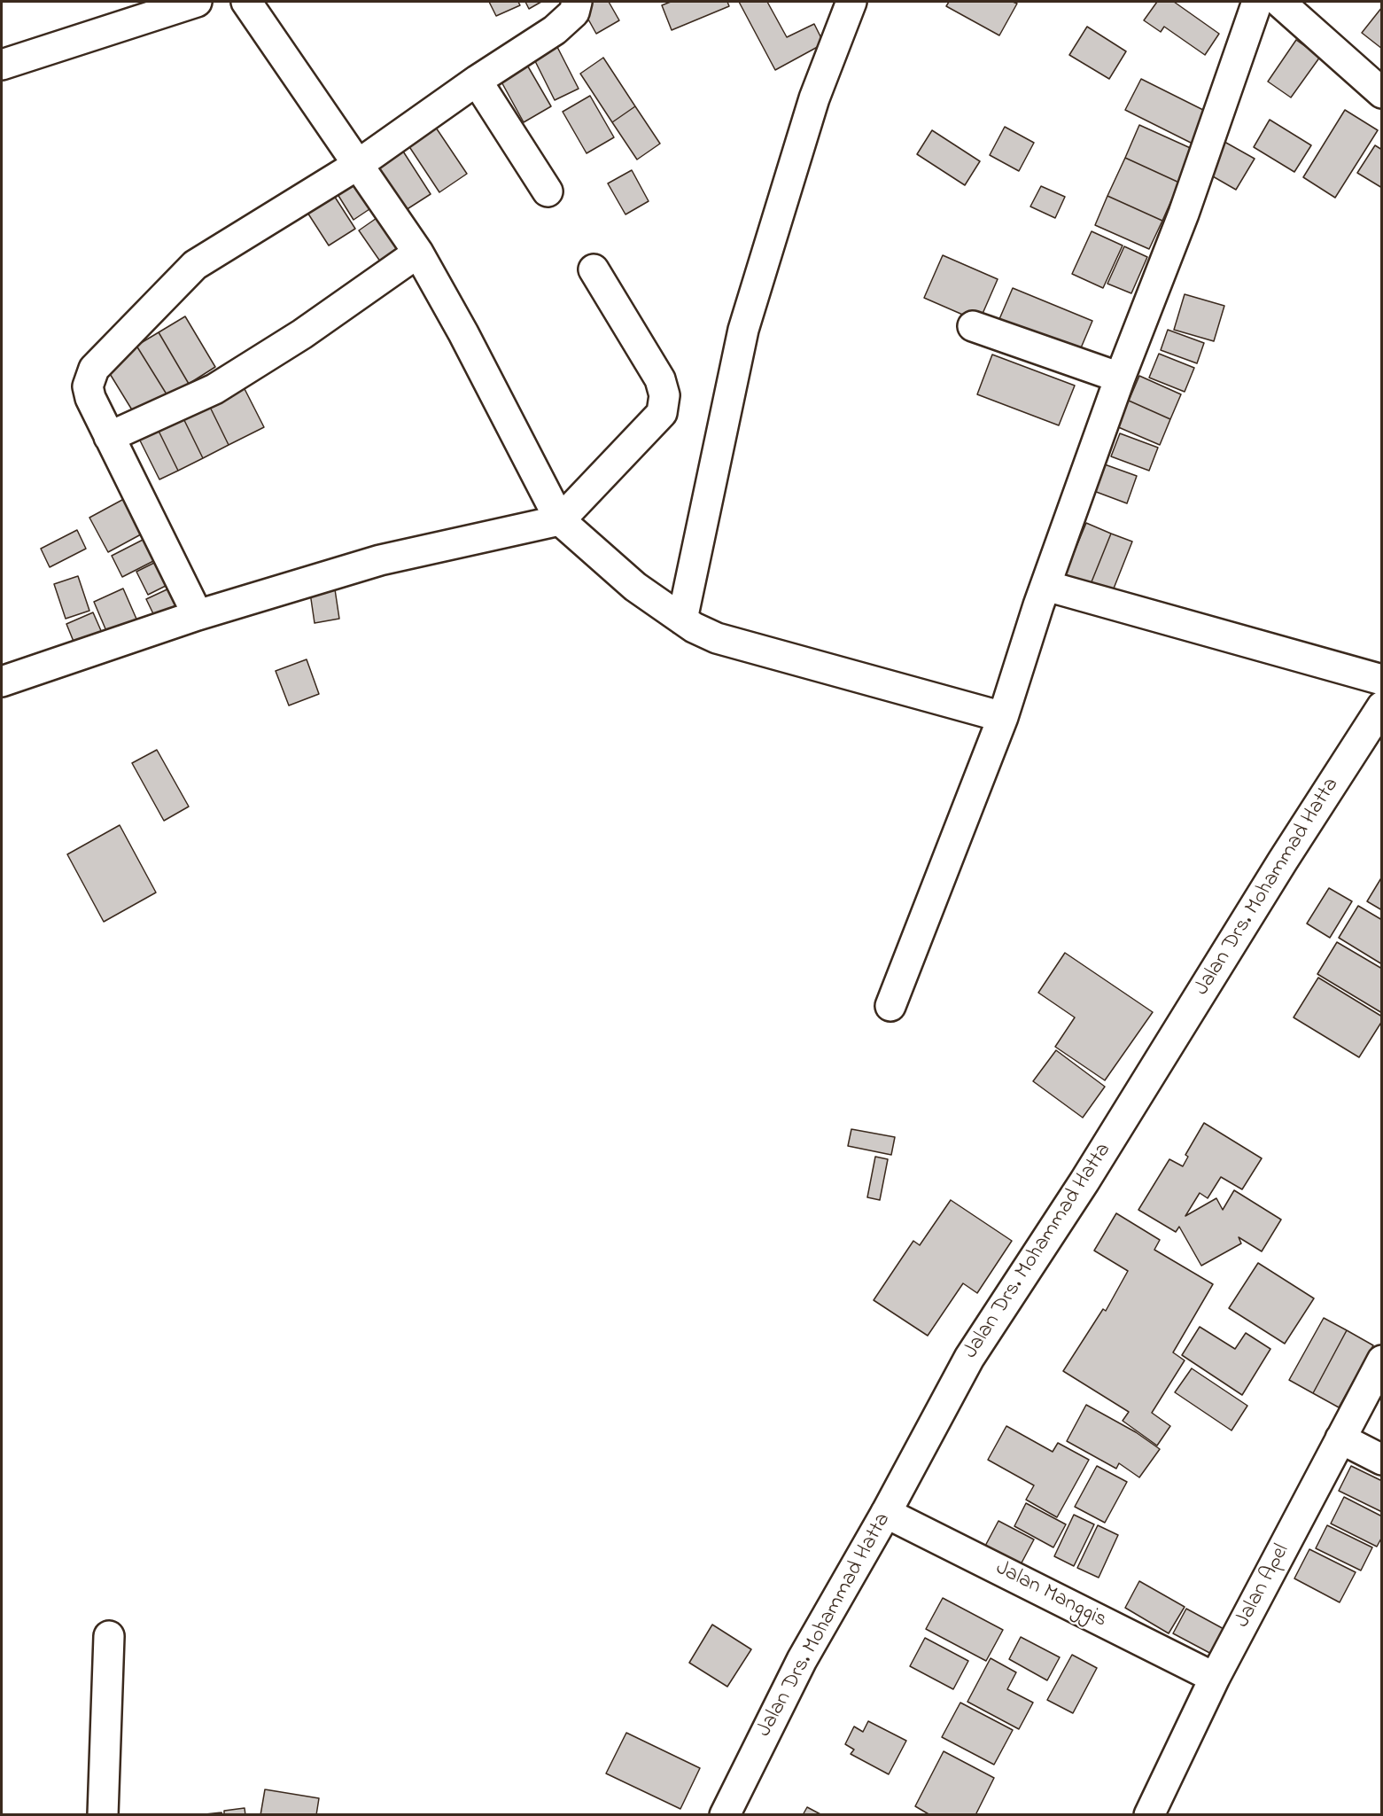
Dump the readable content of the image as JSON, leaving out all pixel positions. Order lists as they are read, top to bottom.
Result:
{
  "streets": {
    "street": ["Jalan Drs. Mohammad Hatta", "Jalan Apel", "Jalan Manggis"]
  },
  "crossings": [
    ["Jalan Drs. Mohammad Hatta", "Jalan Manggis"],
    ["Jalan Apel", "Jalan Manggis"]
  ]
}
